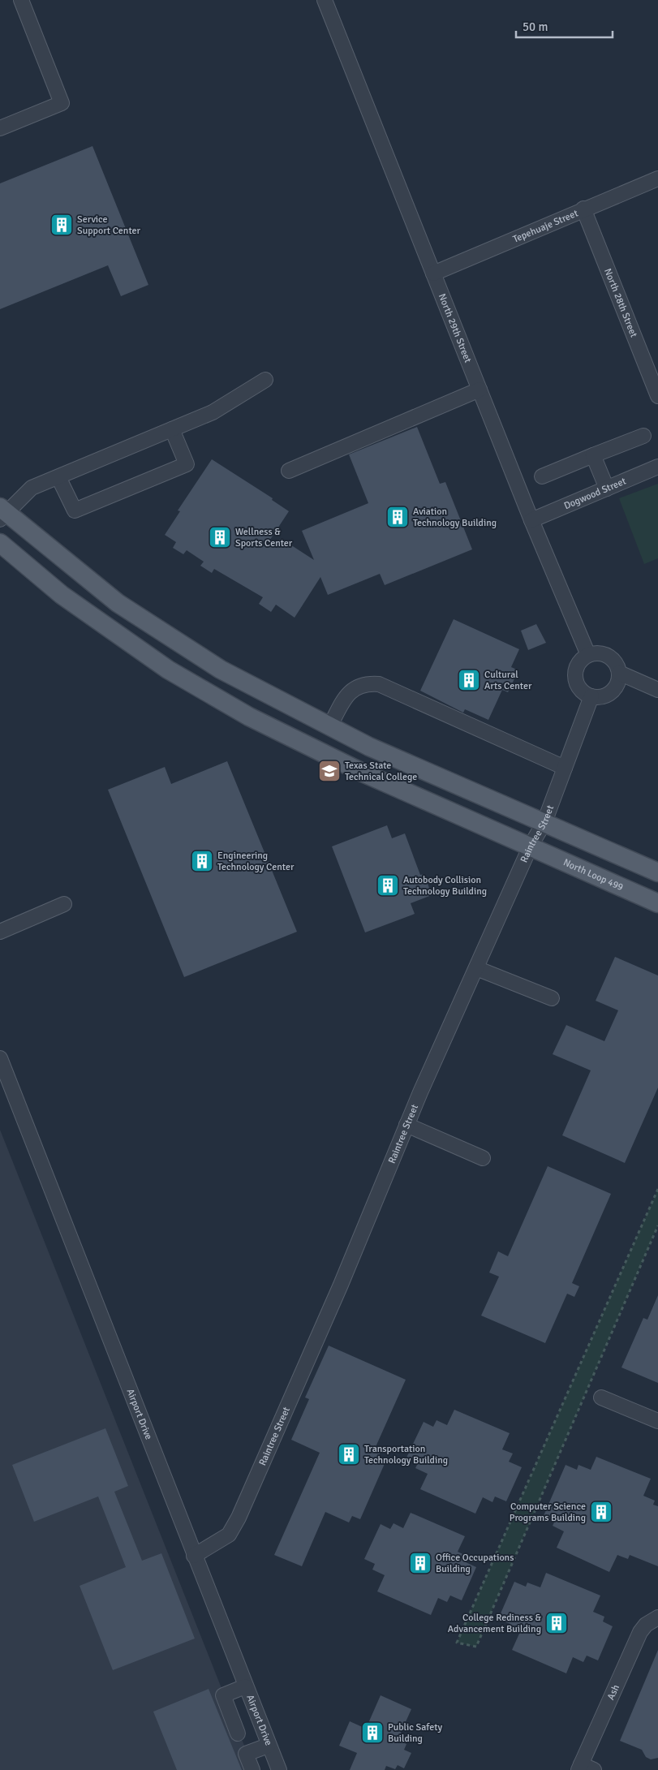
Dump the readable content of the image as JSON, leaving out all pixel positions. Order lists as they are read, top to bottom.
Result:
{
  "streets": {
    "main road": ["North Loop 499"],
    "street": [
      "Tepehuaje Street",
      "North 28th Street",
      "North 29th Street",
      "Dogwood Street",
      "Raintree Street",
      "Airport Drive",
      "Ash"
    ]
  },
  "crossings": [
    ["Tepehuaje Street", "North 28th Street"],
    ["Tepehuaje Street", "North 29th Street"],
    ["North 29th Street", "Dogwood Street"],
    ["North 29th Street", "Raintree Street"],
    ["Raintree Street", "North Loop 499"],
    ["Raintree Street", "Airport Drive"]
  ],
  "places": {
    "building": [
      "Service Support Center",
      "Aviation Technology Building",
      "Wellness & Sports Center",
      "Cultural Arts Center",
      "Engineering Technology Center",
      "Autobody Collision Technology Building",
      "Transportation Technology Building",
      "Computer Science Programs Building",
      "Office Occupations Building",
      "College Rediness & Advancement Building",
      "Public Safety Building"
    ],
    "school or university": ["Texas State Technical College"]
  },
  "scale_bar": "50 m"
}
